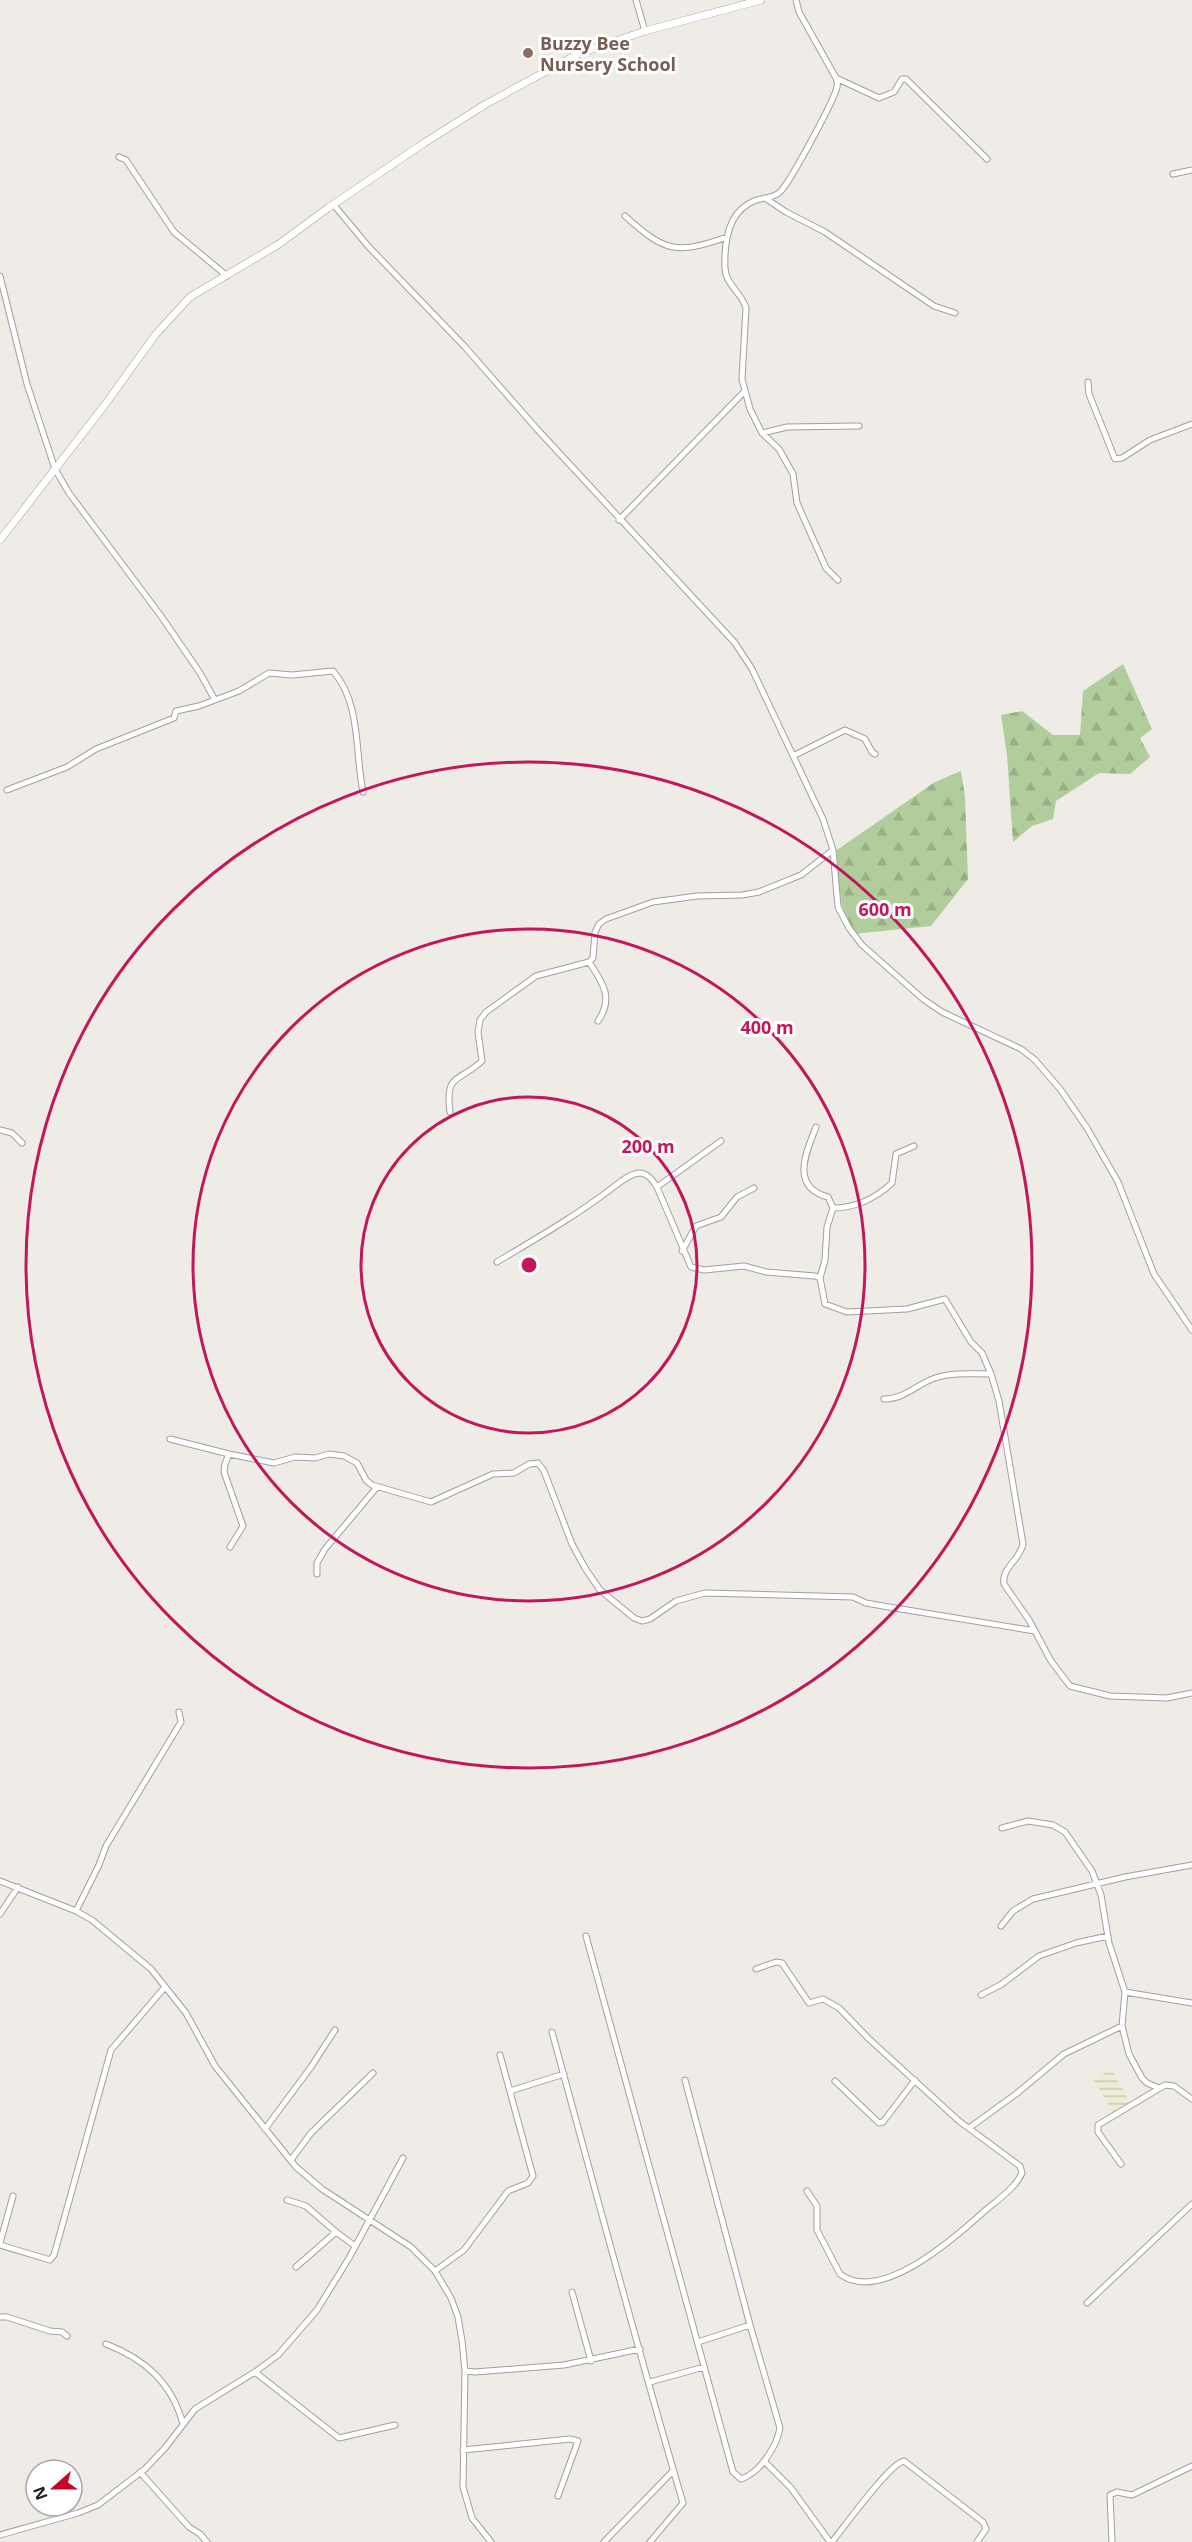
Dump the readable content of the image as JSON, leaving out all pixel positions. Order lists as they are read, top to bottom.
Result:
{
  "places": ["Buzzy Bee Nursery School"],
  "north": "left",
  "rings": ["600 m", "400 m", "200 m"]
}
